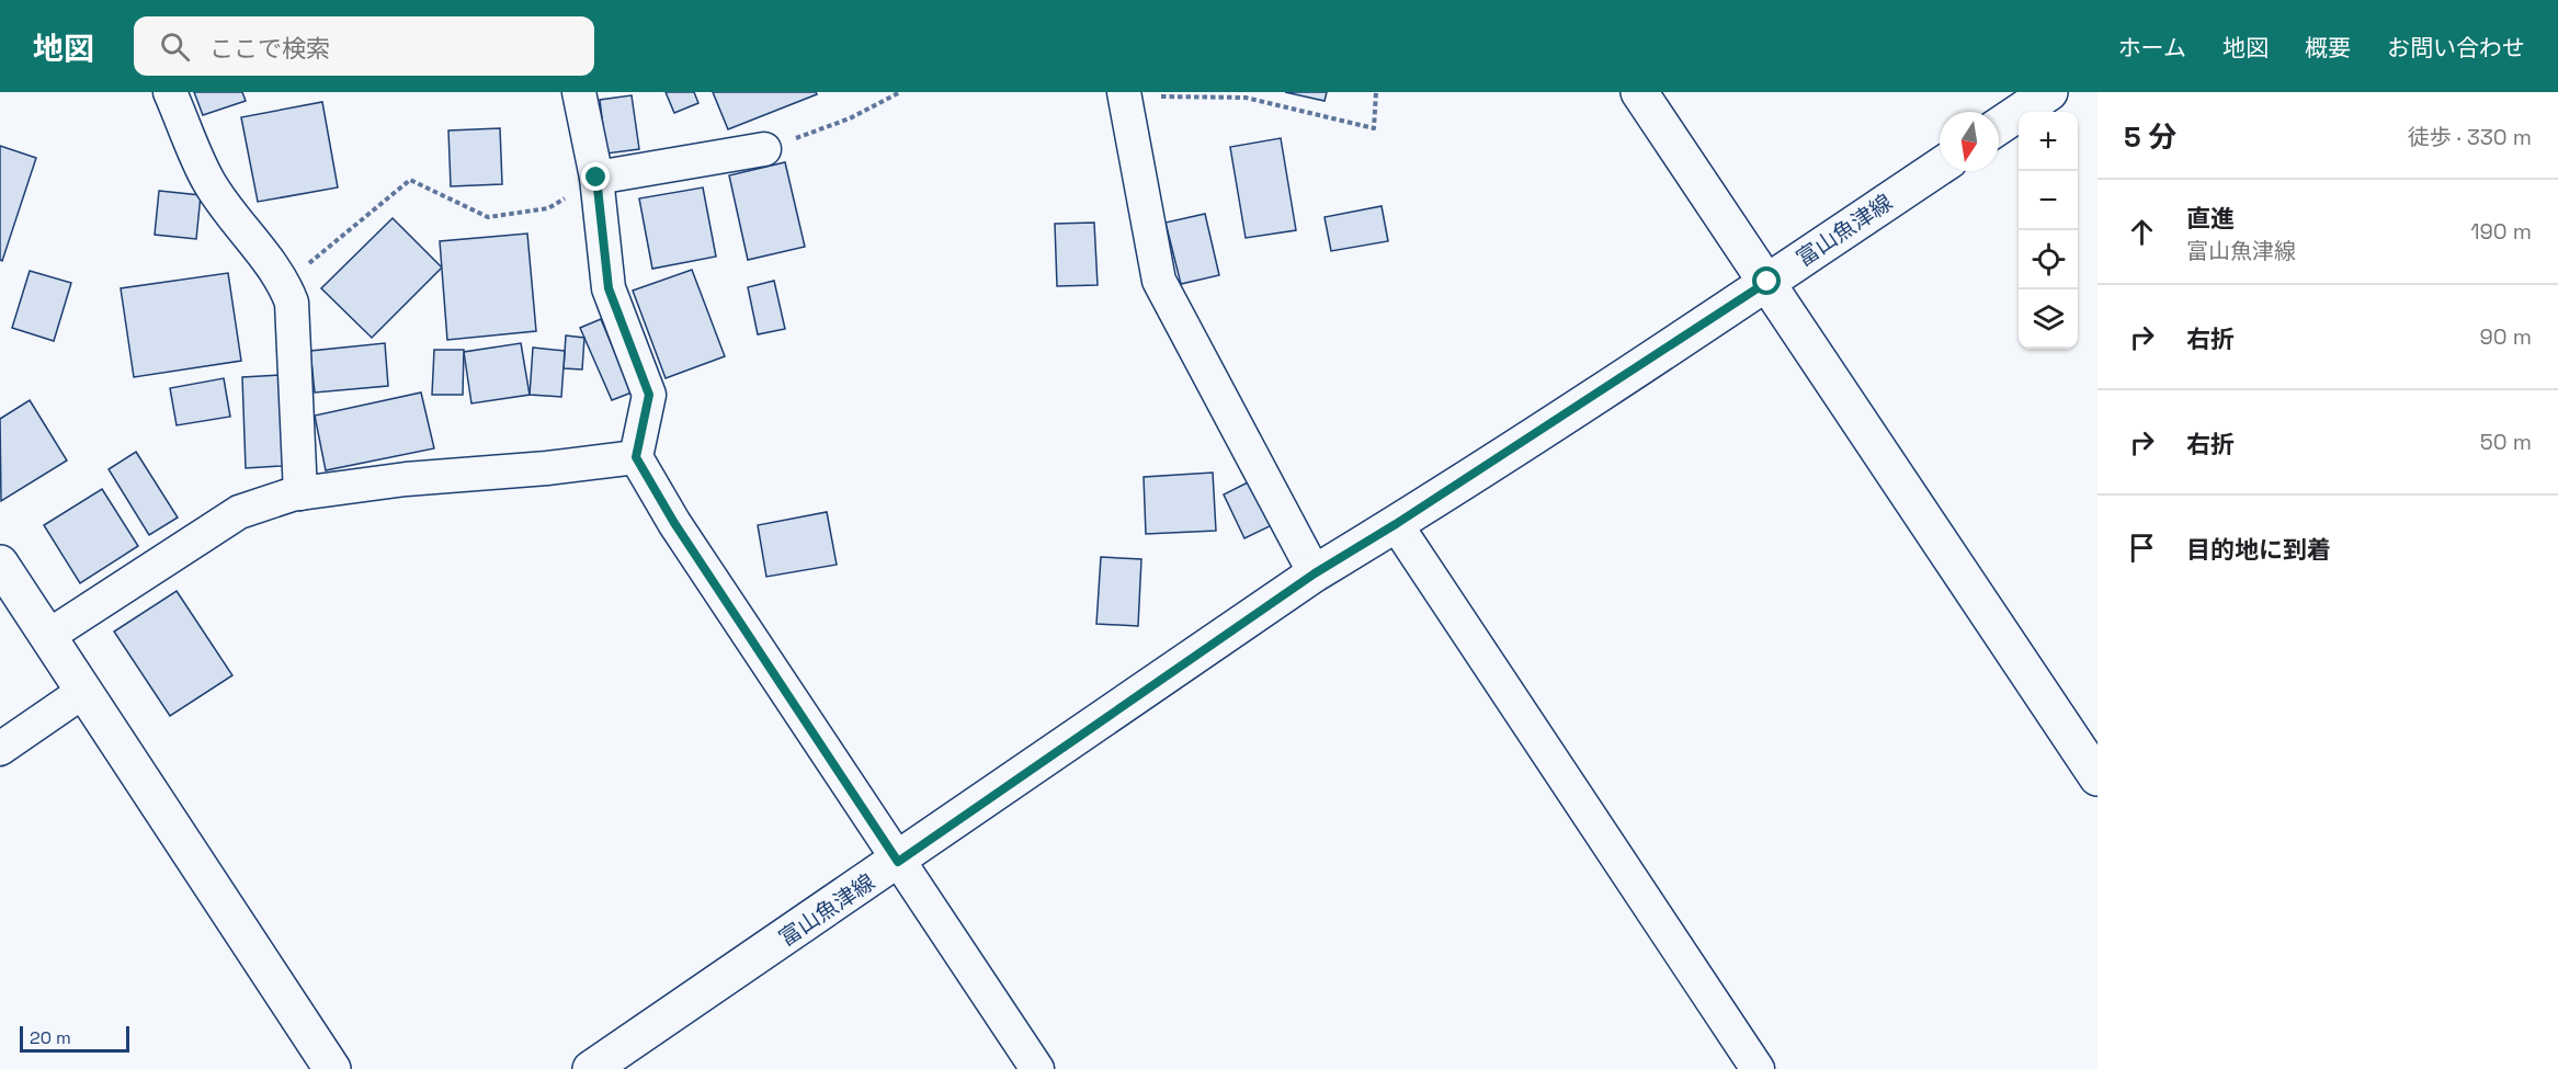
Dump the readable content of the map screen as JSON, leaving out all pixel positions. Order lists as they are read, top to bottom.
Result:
{
  "streets": {
    "main road": ["富山魚津線"]
  },
  "scale_bar": "20 m",
  "north": "bottom",
  "page": {
    "header": "地図",
    "search": "ここで検索",
    "nav": [
      "ホーム",
      "地図",
      "概要",
      "お問い合わせ"
    ],
    "heading": ["5 分", "徒歩 · 330 m"],
    "map_buttons": ["+", "−"],
    "list": [
      ["直進", "富山魚津線", "190 m"],
      ["右折", "90 m"],
      ["右折", "50 m"],
      "目的地に到着"
    ],
    "scale": "20 m"
  }
}
